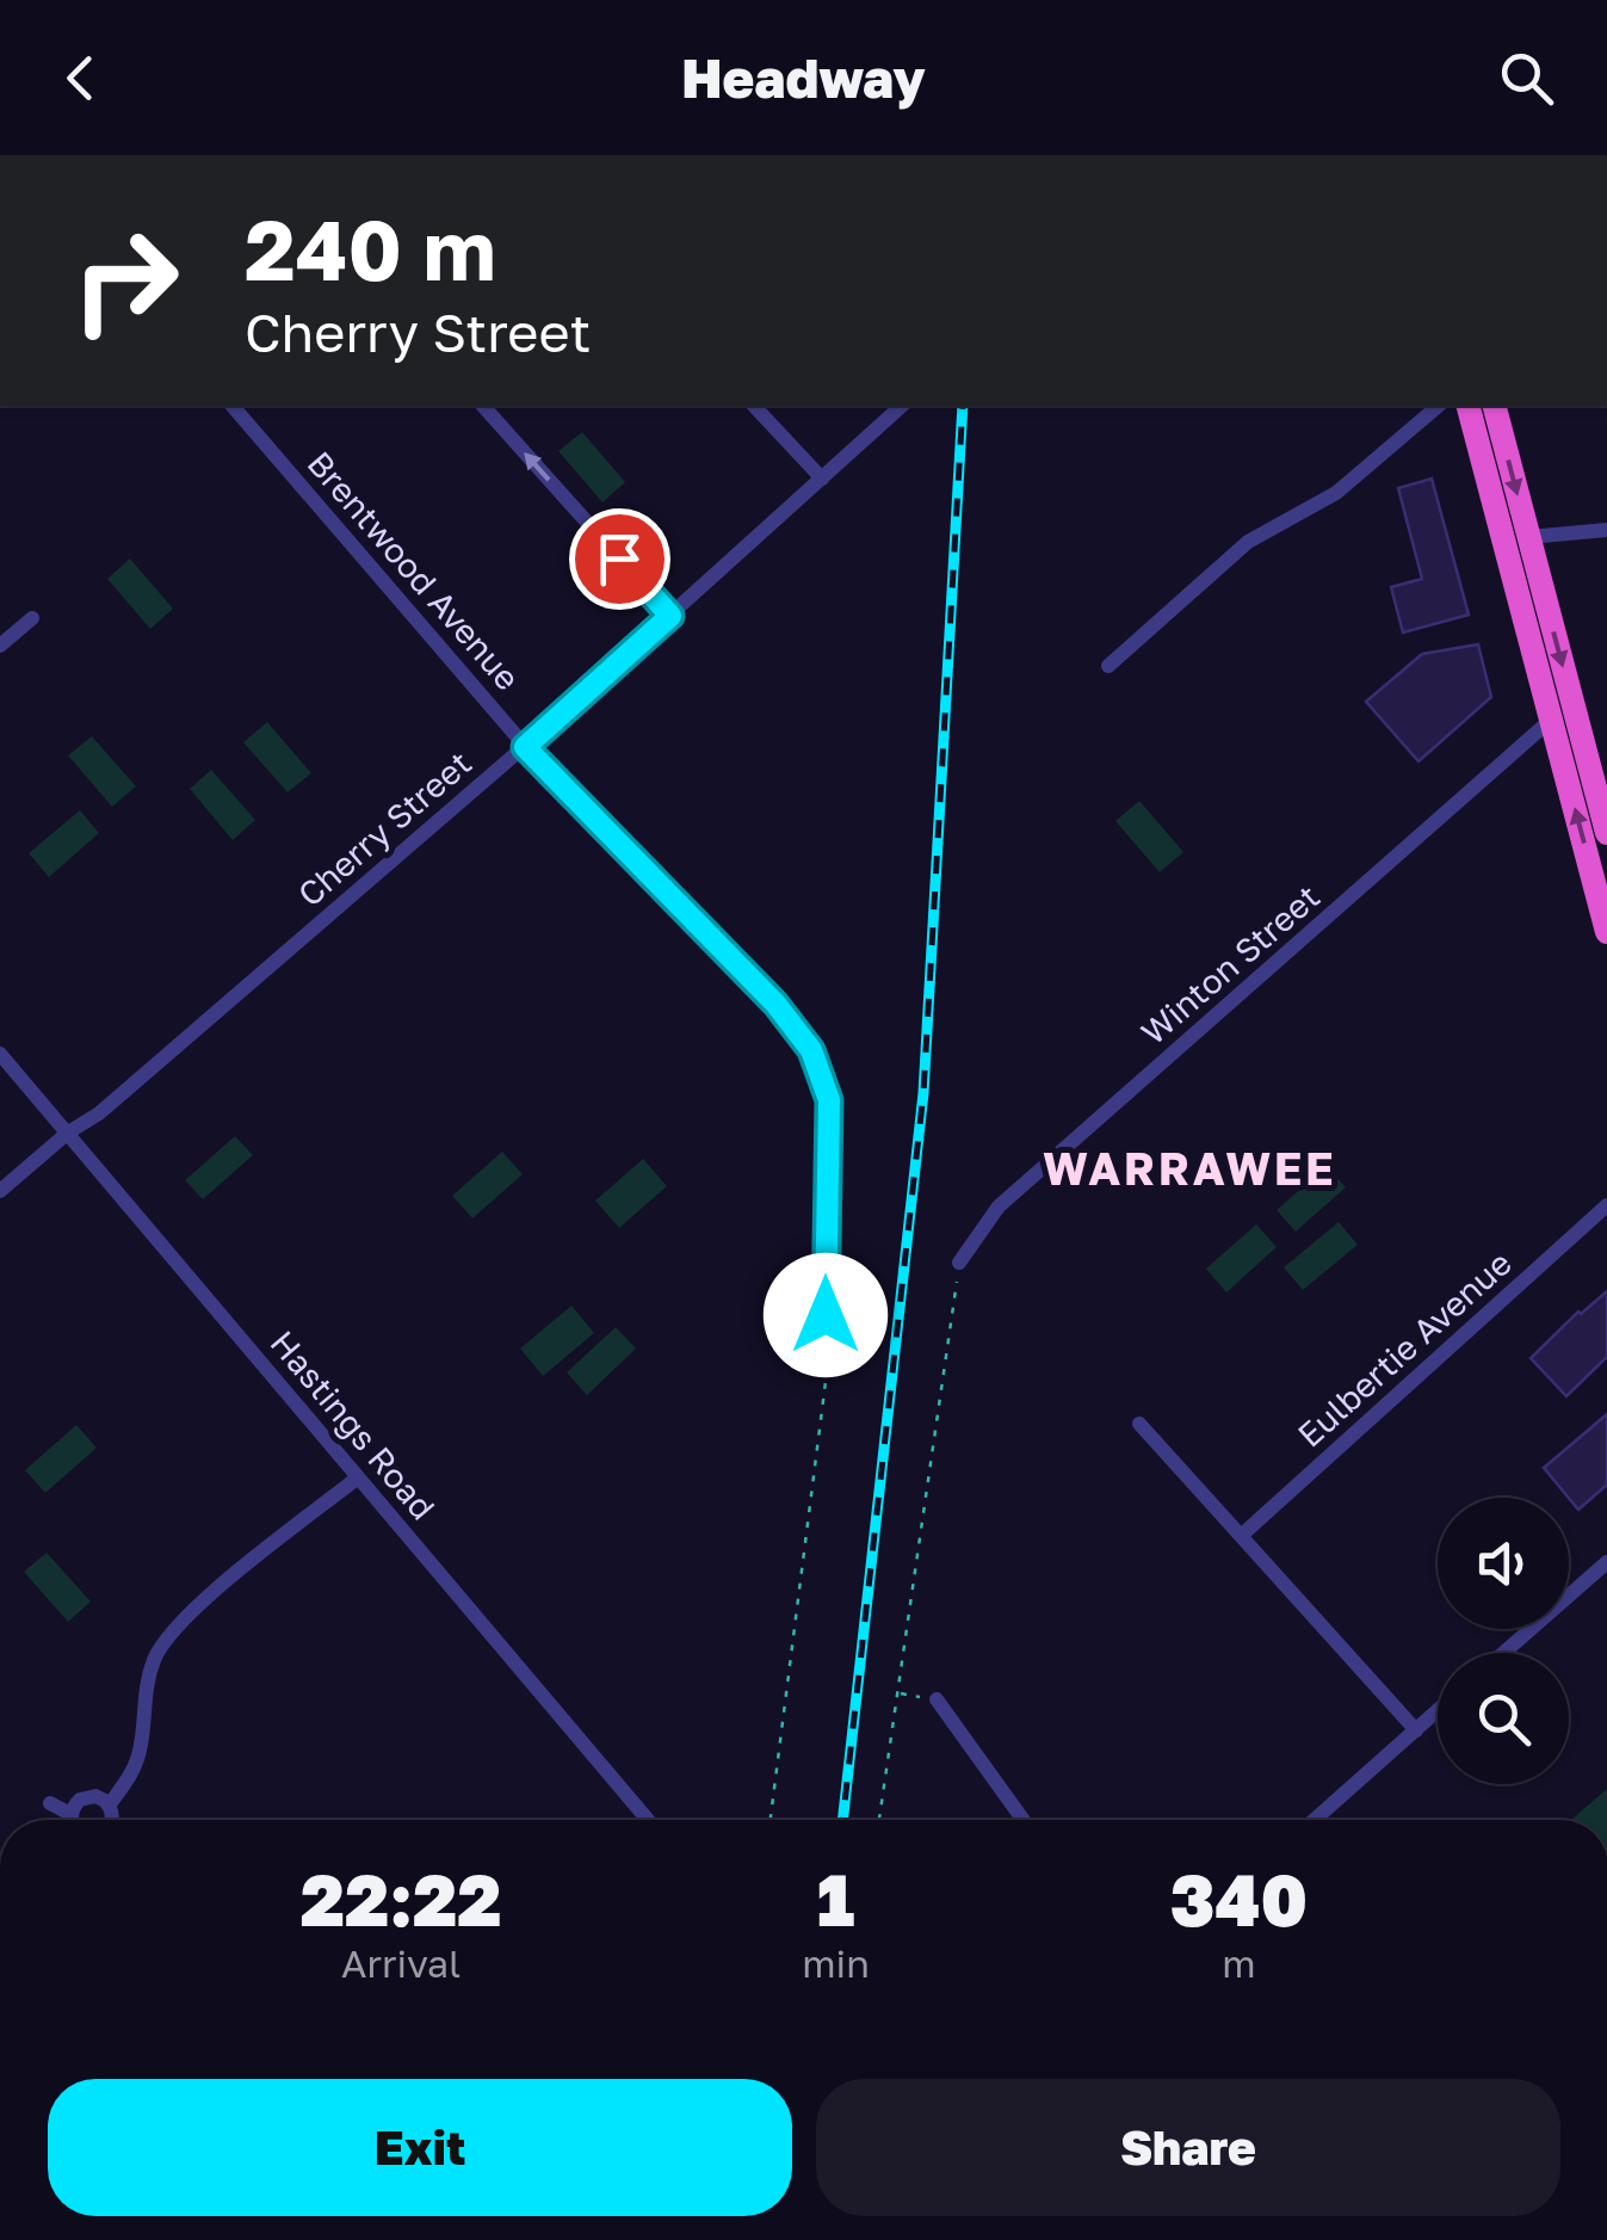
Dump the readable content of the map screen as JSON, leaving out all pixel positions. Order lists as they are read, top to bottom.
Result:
{
  "streets": {
    "street": [
      "Brentwood Avenue",
      "Cherry Street",
      "Winton Street",
      "Eulbertie Avenue",
      "Hastings Road"
    ]
  },
  "crossings": [
    ["Brentwood Avenue", "Cherry Street"],
    ["Cherry Street", "Hastings Road"]
  ],
  "districts": ["WARRAWEE"],
  "page": {
    "header": "Headway",
    "turn": ["240 m", "Cherry Street"],
    "eta": [
      "22:22",
      "Arrival",
      "1",
      "min",
      "340",
      "m"
    ],
    "buttons": ["Exit", "Share"]
  }
}
